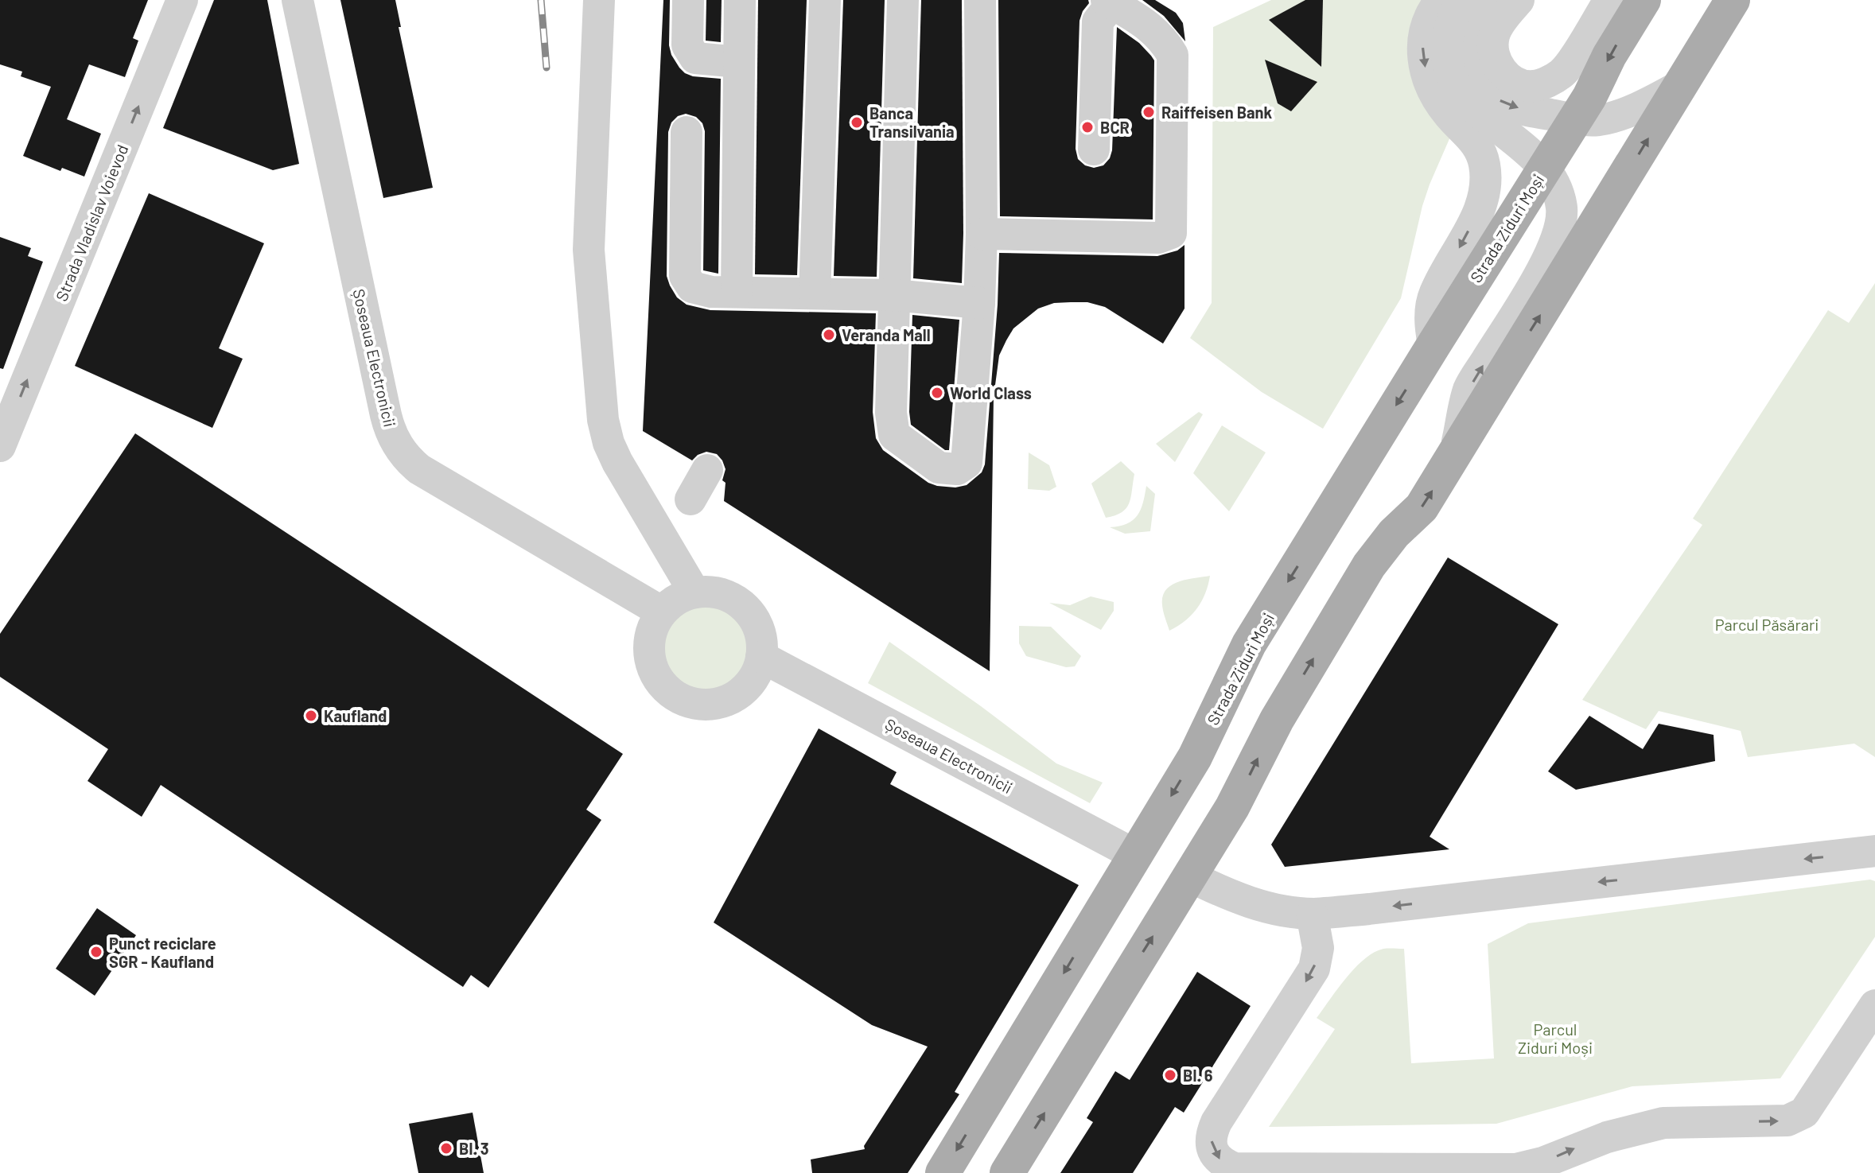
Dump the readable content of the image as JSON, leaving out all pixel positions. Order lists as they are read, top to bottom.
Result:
{
  "streets": {
    "main road": ["Strada Ziduri Moși"],
    "street": ["Strada Vladislav Voievod", "Șoseaua Electronicii"]
  },
  "crossings": [
    ["Strada Ziduri Moși", "Șoseaua Electronicii"]
  ],
  "one_way": ["Strada Vladislav Voievod"],
  "parks": ["Parcul Păsărari", "Parcul Ziduri Moși"],
  "places": [
    "Raiffeisen Bank",
    "Banca Transilvania",
    "BCR",
    "Veranda Mall",
    "World Class",
    "Kaufland",
    "Punct reciclare SGR - Kaufland",
    "Bl. 6",
    "Bl. 3"
  ]
}
